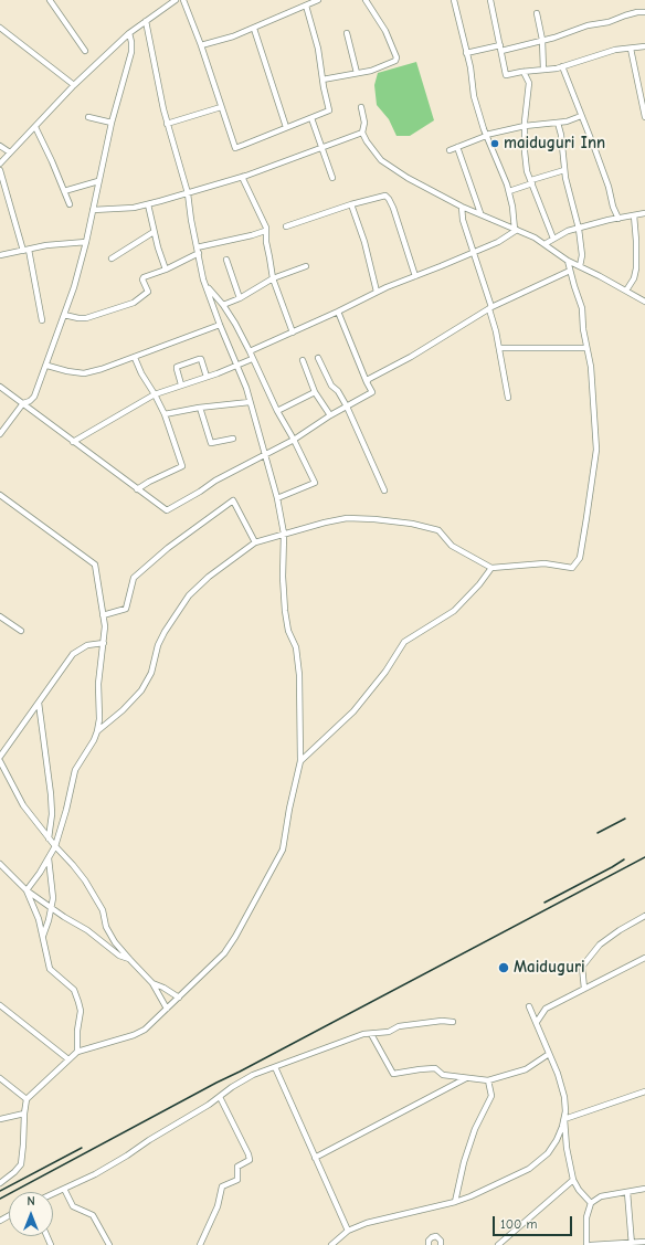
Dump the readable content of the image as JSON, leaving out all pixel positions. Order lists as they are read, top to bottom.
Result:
{
  "places": ["maiduguri Inn", "Maiduguri"],
  "scale_bar": "100 m",
  "north": "top"
}
